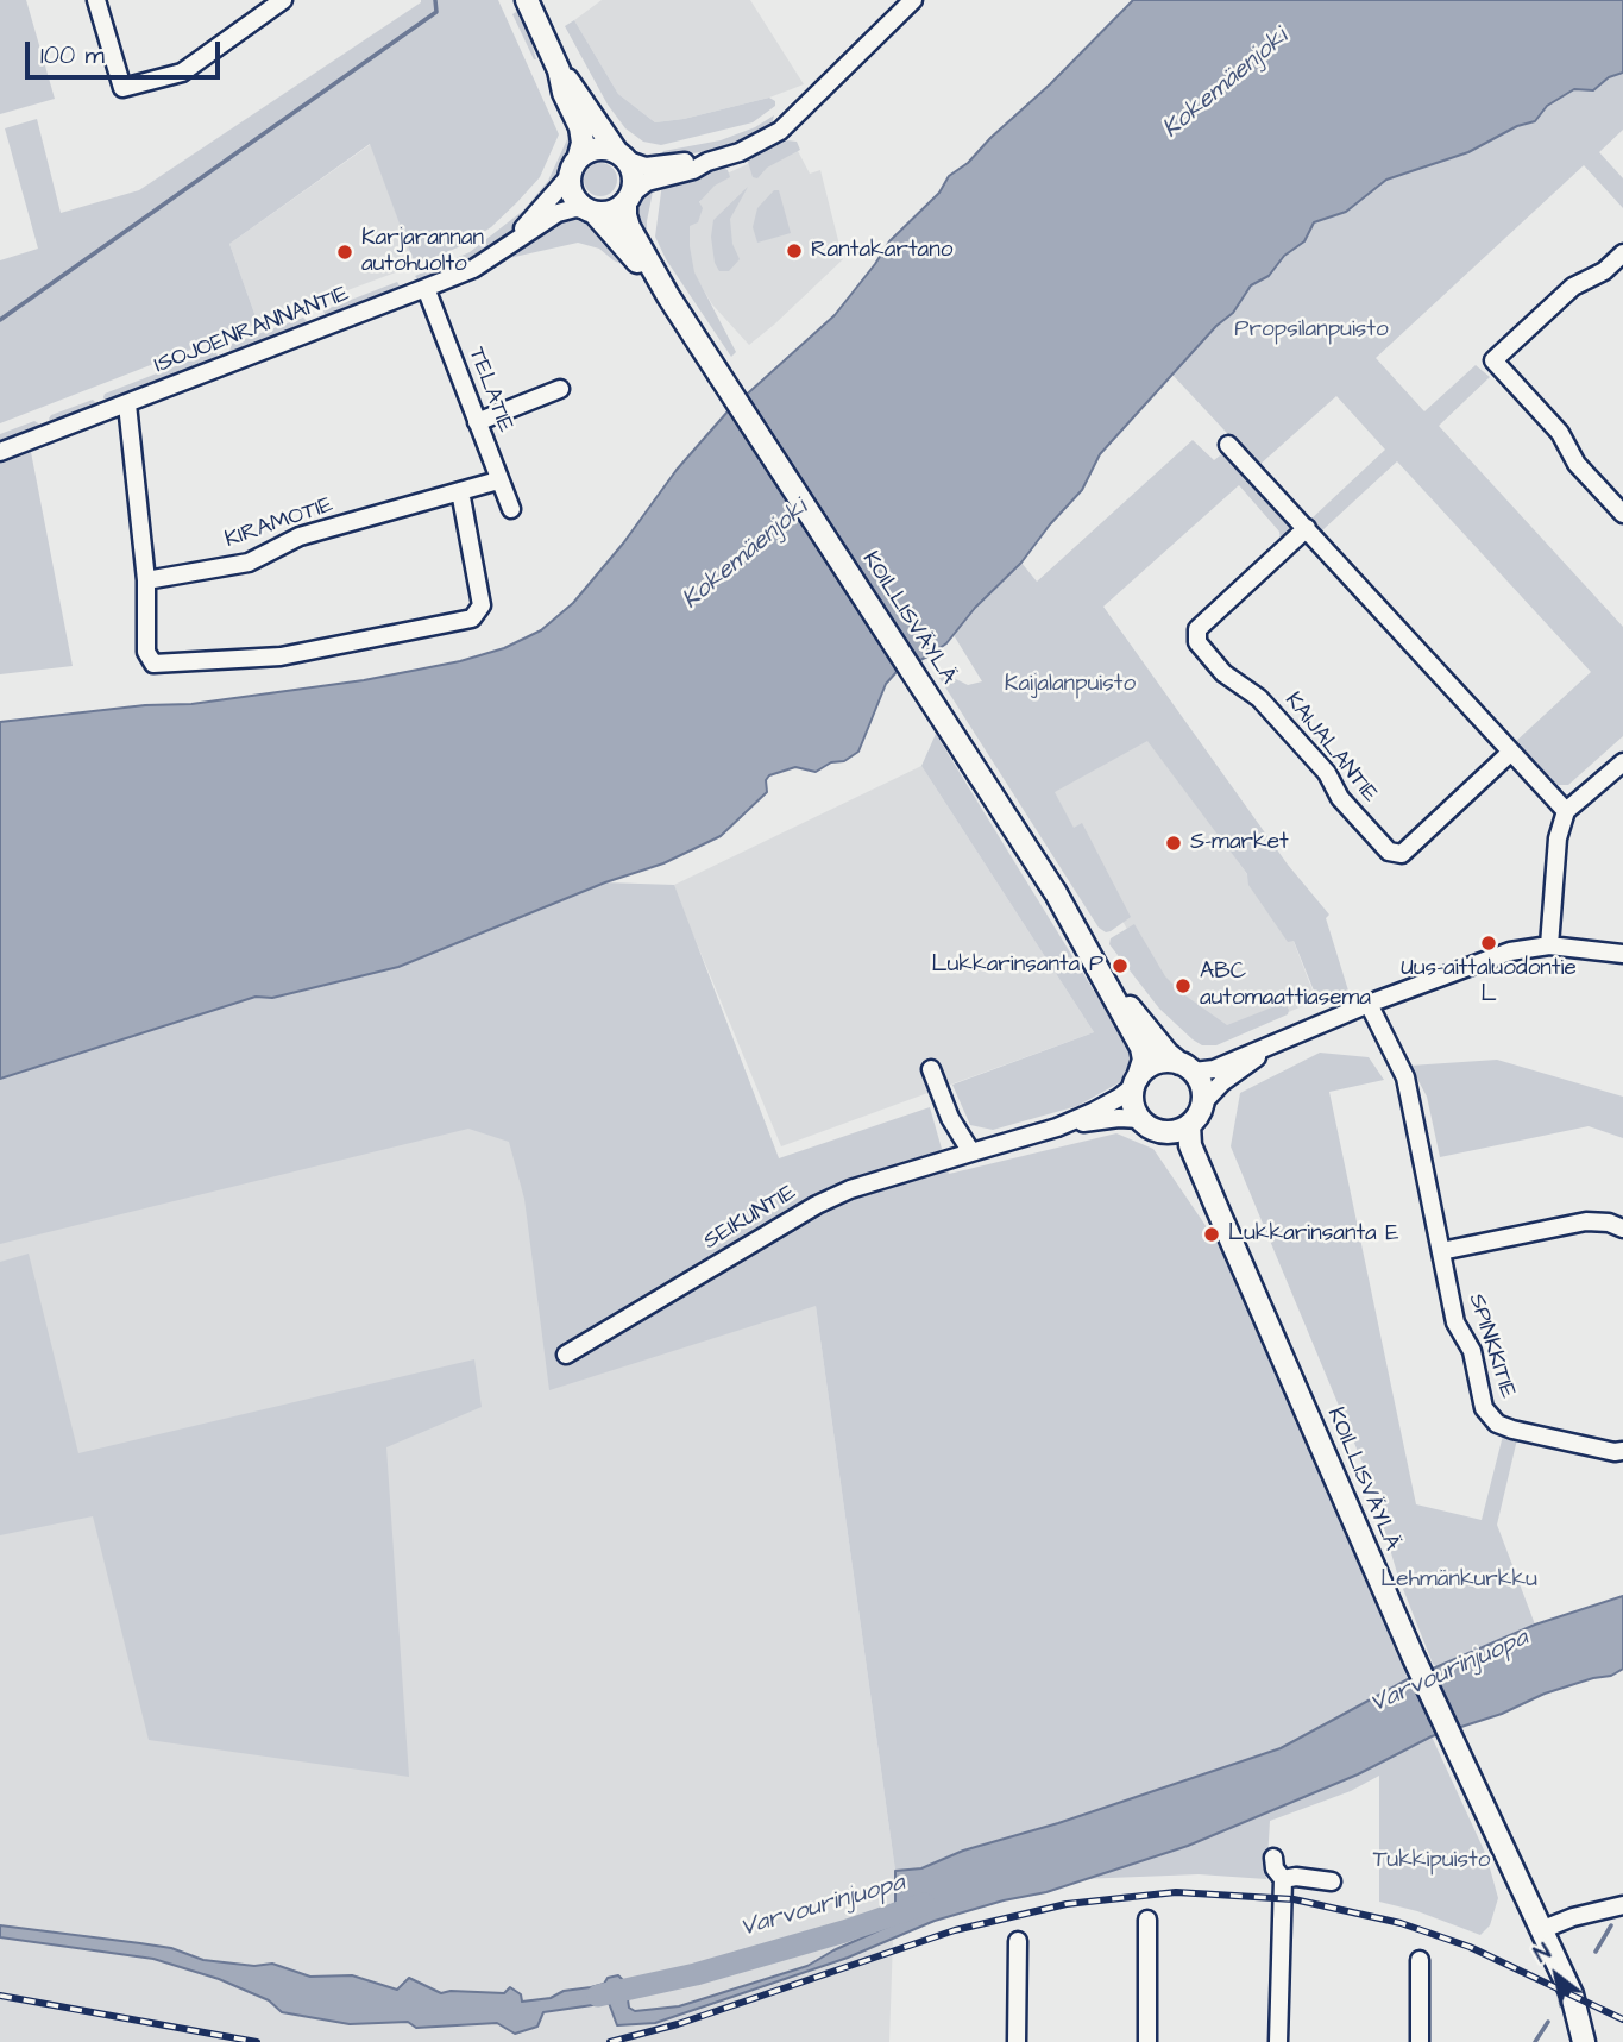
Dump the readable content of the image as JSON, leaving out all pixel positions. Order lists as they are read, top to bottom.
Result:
{
  "streets": {
    "main road": ["KOILLISVÄYLÄ"],
    "street": [
      "ISOJOENRANNANTIE",
      "TELATIE",
      "KIRAMOTIE",
      "KAIJALANTIE",
      "SEIKUNTIE",
      "SPINKKITIE"
    ]
  },
  "crossings": [
    ["ISOJOENRANNANTIE", "TELATIE"],
    ["ISOJOENRANNANTIE", "KOILLISVÄYLÄ"],
    ["TELATIE", "KIRAMOTIE"],
    ["KOILLISVÄYLÄ", "SEIKUNTIE"]
  ],
  "water": ["Kokemäenjoki", "Varvourinjuopa"],
  "parks": [
    "Propsilanpuisto",
    "Kaijalanpuisto",
    "Lehmänkurkku",
    "Tukkipuisto"
  ],
  "places": [
    "Rantakartano",
    "Karjarannan autohuolto",
    "S-market",
    "Uus-aittaluodontie L",
    "Lukkarinsanta P",
    "ABC automaattiasema",
    "Lukkarinsanta E"
  ],
  "scale_bar": "100 m",
  "north": "top left"
}
